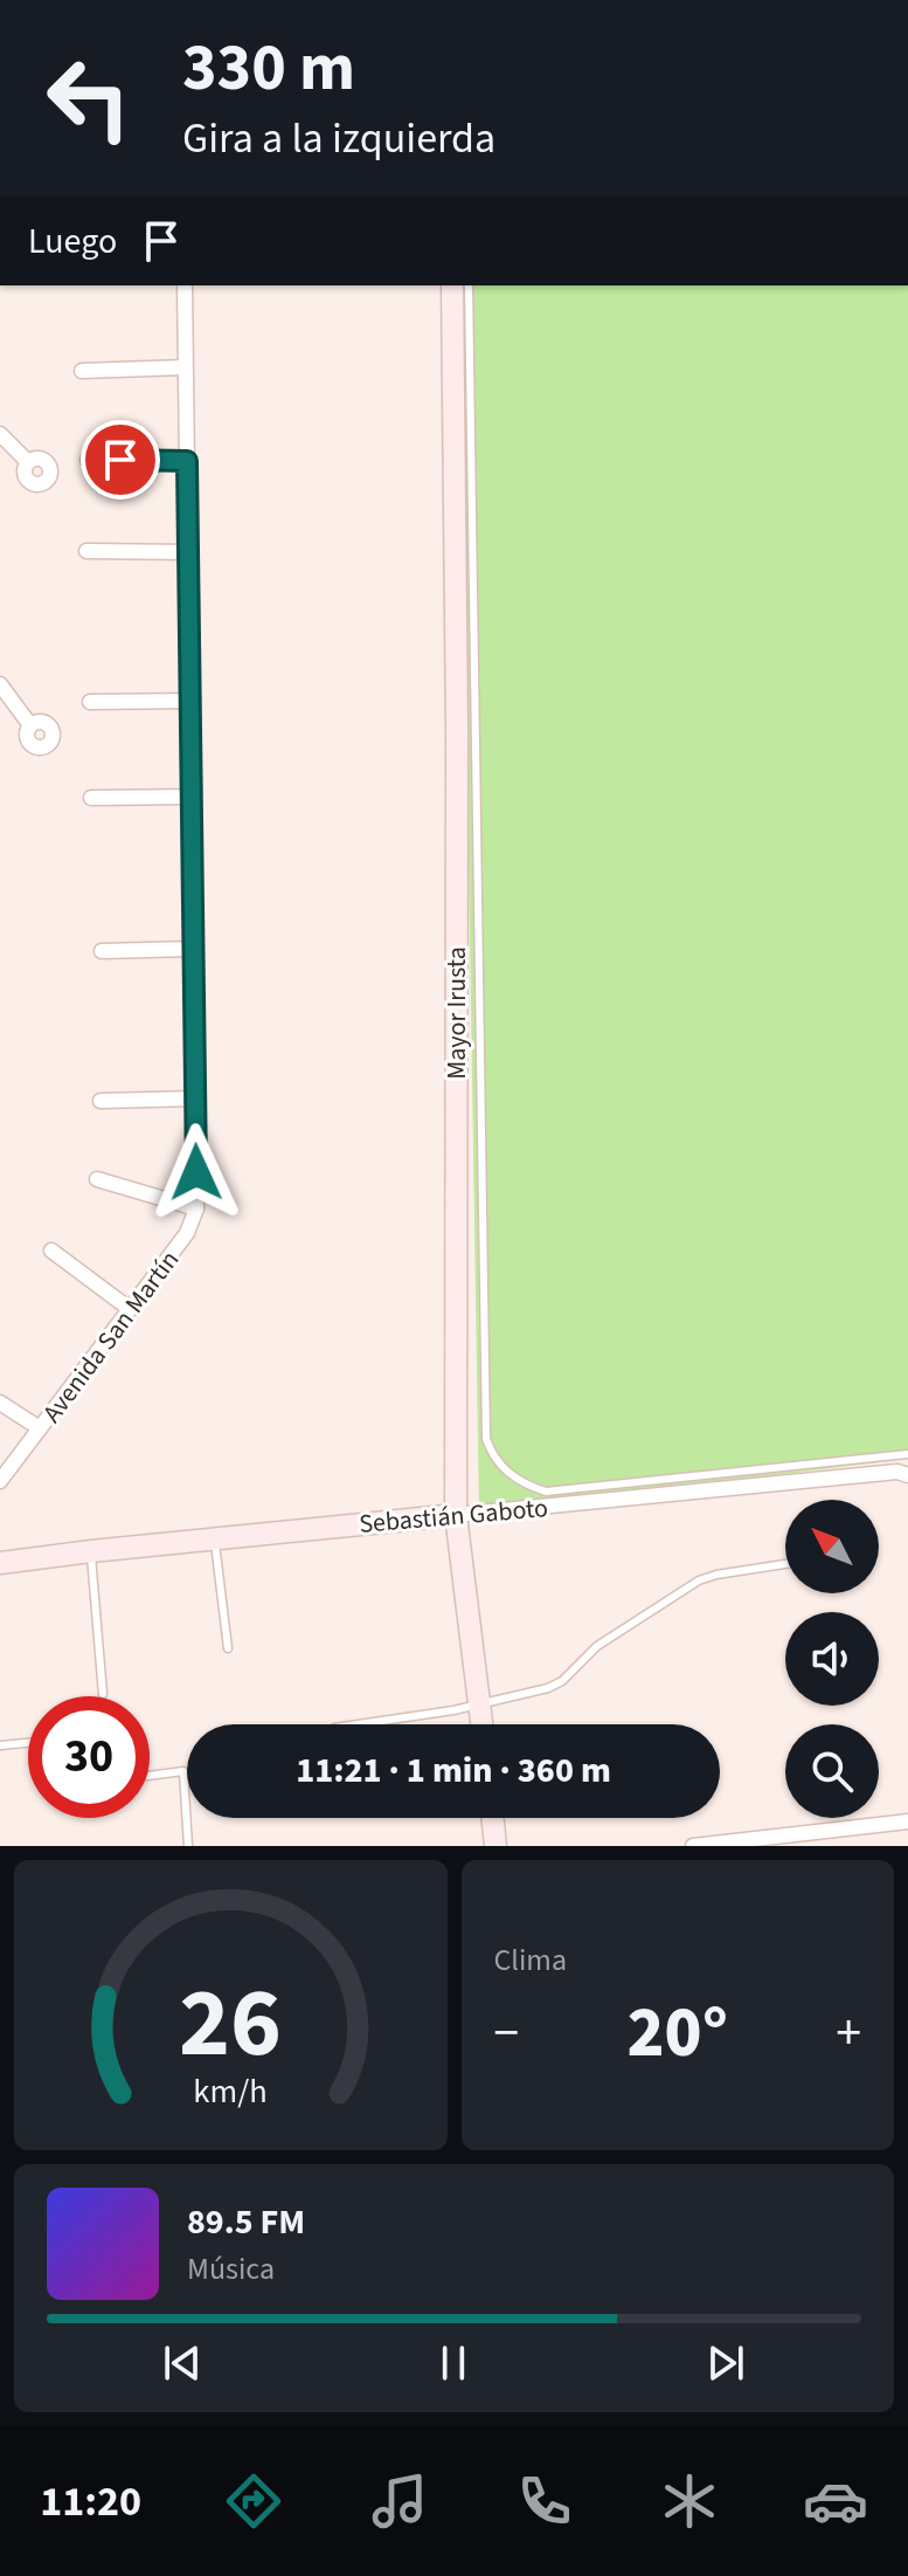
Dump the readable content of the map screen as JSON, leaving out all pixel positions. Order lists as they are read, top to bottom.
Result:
{
  "streets": {
    "main road": ["Mayor Irusta", "Sebastián Gaboto"],
    "street": ["Avenida San Martín"]
  },
  "crossings": [
    ["Mayor Irusta", "Sebastián Gaboto"]
  ],
  "north": "top left",
  "page": {
    "turn": ["330 m", "Gira a la izquierda"],
    "then": "Luego",
    "limit": "30",
    "trip": "11:21 · 1 min · 360 m",
    "tile": "Clima",
    "heat": ["−", "20°", "+"],
    "song": ["89.5 FM", "Música"],
    "tabs": "11:20",
    "gauge": ["26", "km/h"]
  }
}
